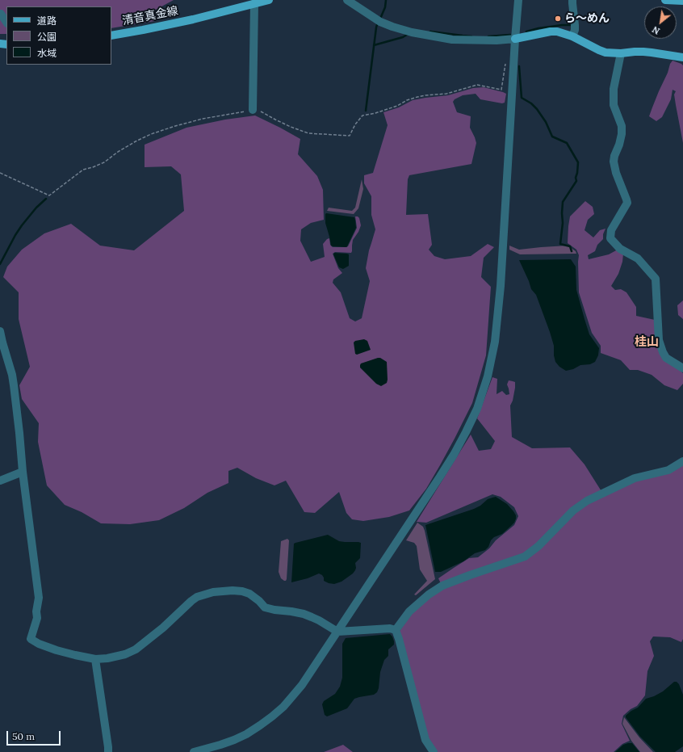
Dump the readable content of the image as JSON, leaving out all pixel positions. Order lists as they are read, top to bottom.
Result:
{
  "streets": {
    "main road": ["清音真金線"]
  },
  "districts": ["桂山"],
  "places": ["ら～めん"],
  "legend": ["道路", "公園", "水域"],
  "scale_bar": "50 m",
  "north": "bottom left"
}
